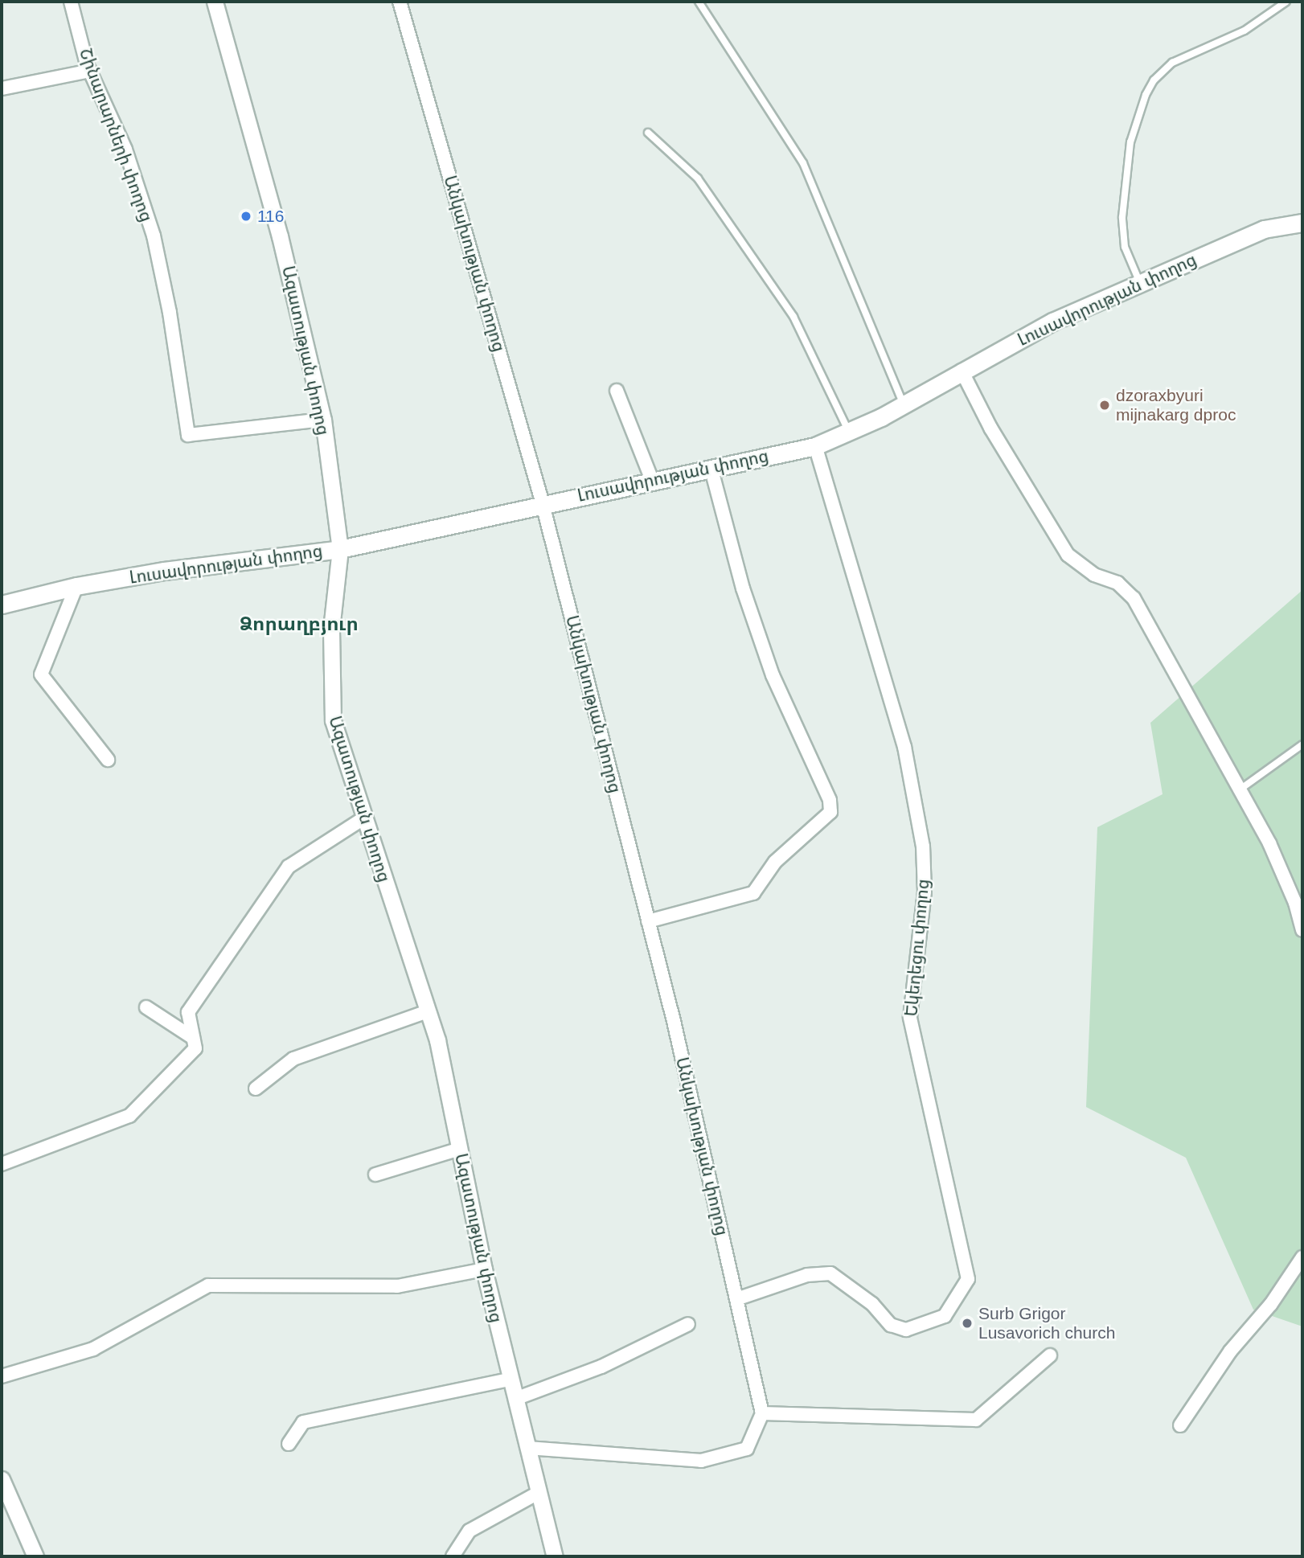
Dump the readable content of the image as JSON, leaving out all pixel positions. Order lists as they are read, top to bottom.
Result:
{
  "streets": {
    "main road": ["Լուսավորության փողոց"],
    "street": [
      "Շինարարների փողոց",
      "Անկախության փողոց",
      "Ազատության փողոց",
      "Եկեղեցու փողոց"
    ]
  },
  "crossings": [
    ["Շինարարների փողոց", "Ազատության փողոց"],
    ["Անկախության փողոց", "Լուսավորության փողոց"],
    ["Անկախության փողոց", "Եկեղեցու փողոց"],
    ["Լուսավորության փողոց", "Ազատության փողոց"],
    ["Լուսավորության փողոց", "Եկեղեցու փողոց"]
  ],
  "districts": ["Ձորաղբյուր"],
  "places": ["116", "dzoraxbyuri mijnakarg dproc", "Surb Grigor Lusavorich church"]
}
